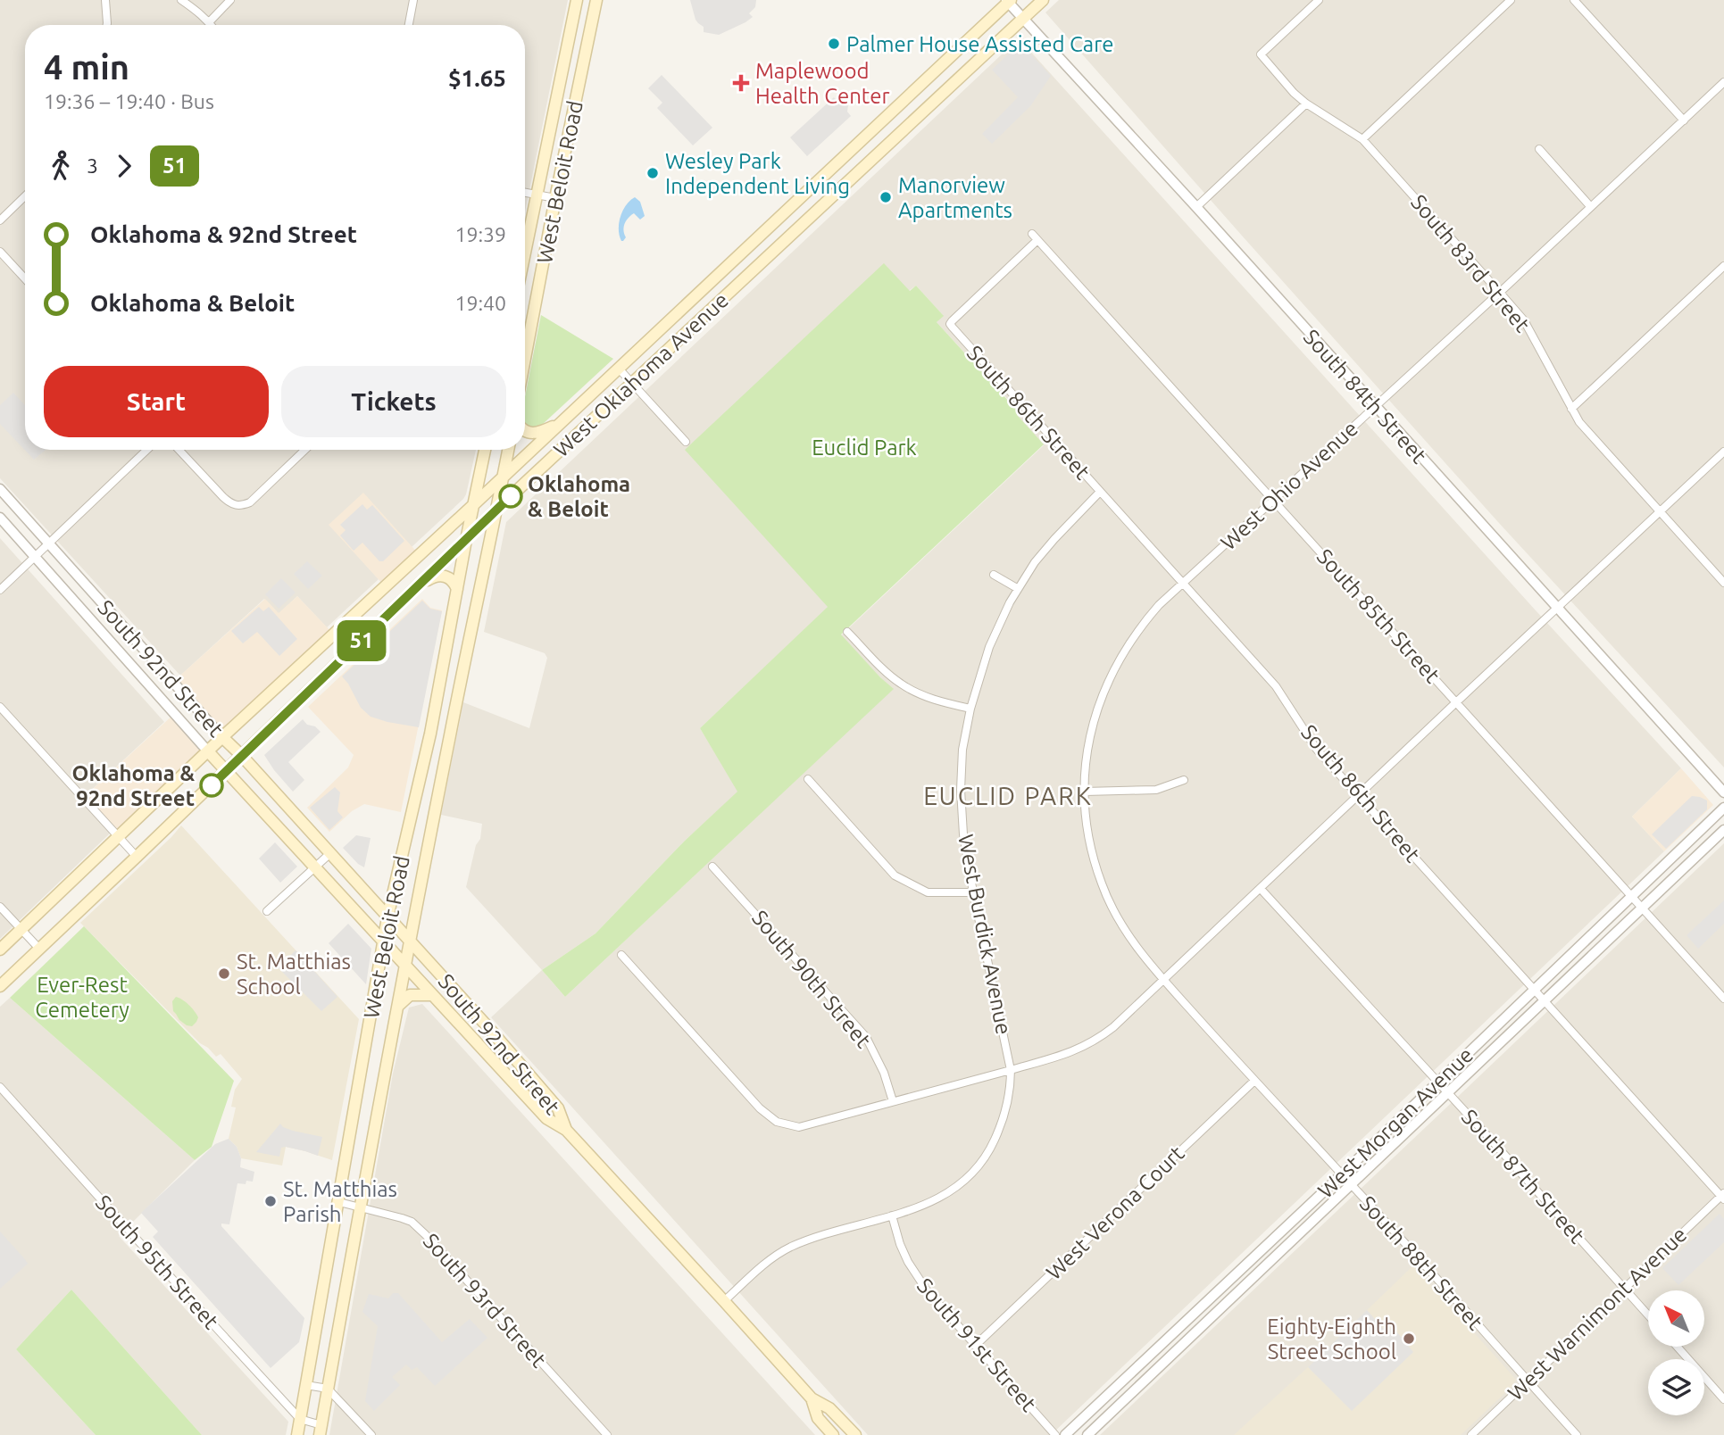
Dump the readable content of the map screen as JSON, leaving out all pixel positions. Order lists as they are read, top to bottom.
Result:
{
  "streets": {
    "main road": ["West Beloit Road", "West Oklahoma Avenue", "South 92nd Street"],
    "street": [
      "South 83rd Street",
      "South 84th Street",
      "South 86th Street",
      "West Ohio Avenue",
      "South 85th Street",
      "West Burdick Avenue",
      "South 90th Street",
      "West Morgan Avenue",
      "South 87th Street",
      "West Verona Court",
      "South 95th Street",
      "South 88th Street",
      "South 93rd Street",
      "West Warnimont Avenue",
      "South 91st Street"
    ]
  },
  "crossings": [
    ["West Beloit Road", "West Oklahoma Avenue"],
    ["West Beloit Road", "South 92nd Street"],
    ["West Beloit Road", "South 95th Street"],
    ["West Beloit Road", "South 93rd Street"],
    ["South 83rd Street", "West Ohio Avenue"],
    ["West Oklahoma Avenue", "South 84th Street"],
    ["West Oklahoma Avenue", "South 92nd Street"],
    ["South 84th Street", "West Ohio Avenue"],
    ["South 86th Street", "West Ohio Avenue"],
    ["South 86th Street", "South 85th Street"],
    ["South 86th Street", "West Burdick Avenue"],
    ["South 86th Street", "West Morgan Avenue"],
    ["South 86th Street", "West Warnimont Avenue"],
    ["West Ohio Avenue", "South 85th Street"],
    ["West Ohio Avenue", "South 88th Street"],
    ["South 85th Street", "West Morgan Avenue"],
    ["South 92nd Street", "West Burdick Avenue"],
    ["West Burdick Avenue", "South 91st Street"],
    ["West Morgan Avenue", "South 87th Street"],
    ["West Morgan Avenue", "South 88th Street"],
    ["South 87th Street", "West Warnimont Avenue"],
    ["West Verona Court", "South 88th Street"],
    ["West Verona Court", "South 91st Street"],
    ["South 88th Street", "West Warnimont Avenue"]
  ],
  "districts": ["EUCLID PARK"],
  "parks": ["Euclid Park", "Ever-Rest Cemetery"],
  "places": {
    "other": [
      "Palmer House Assisted Care",
      "Wesley Park Independent Living",
      "Manorview Apartments",
      "Oklahoma & Beloit",
      "Oklahoma & 92nd Street",
      "St. Matthias School",
      "St. Matthias Parish",
      "Eighty-Eighth Street School"
    ],
    "health": ["Maplewood Health Center"]
  },
  "lines": ["bus line 51"],
  "north": "top left",
  "page": {
    "on_map": "51",
    "heading": ["4 min", "19:36 – 19:40 · Bus", "$1.65"],
    "legs": ["3", "51"],
    "list": [
      {
        "name": "Oklahoma & 92nd Street",
        "value": "19:39"
      },
      {
        "name": "Oklahoma & Beloit",
        "value": "19:40"
      }
    ],
    "buttons": ["Start", "Tickets"]
  }
}
